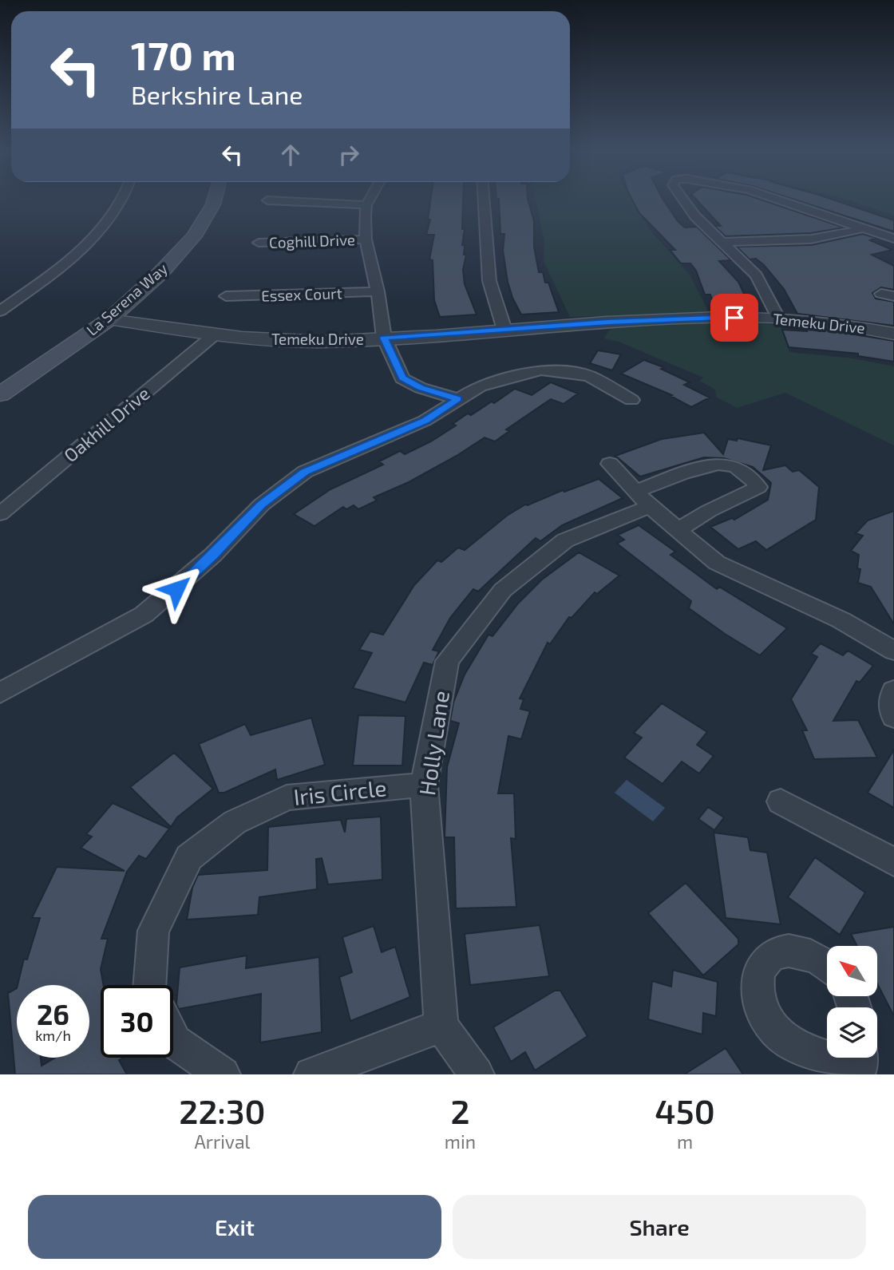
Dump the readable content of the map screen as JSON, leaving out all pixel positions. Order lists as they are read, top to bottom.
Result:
{
  "streets": {
    "main road": ["La Serena Way"],
    "street": [
      "Coghill Drive",
      "Essex Court",
      "Temeku Drive",
      "Oakhill Drive",
      "Holly Lane",
      "Iris Circle"
    ]
  },
  "crossings": [
    ["La Serena Way", "Temeku Drive"],
    ["Temeku Drive", "Oakhill Drive"],
    ["Holly Lane", "Iris Circle"]
  ],
  "north": "top left",
  "page": {
    "turn": ["170 m", "Berkshire Lane"],
    "speed": "26 km/h",
    "limit": "30",
    "eta": [
      "22:30",
      "Arrival",
      "2",
      "min",
      "450",
      "m"
    ],
    "buttons": ["Exit", "Share"]
  }
}
